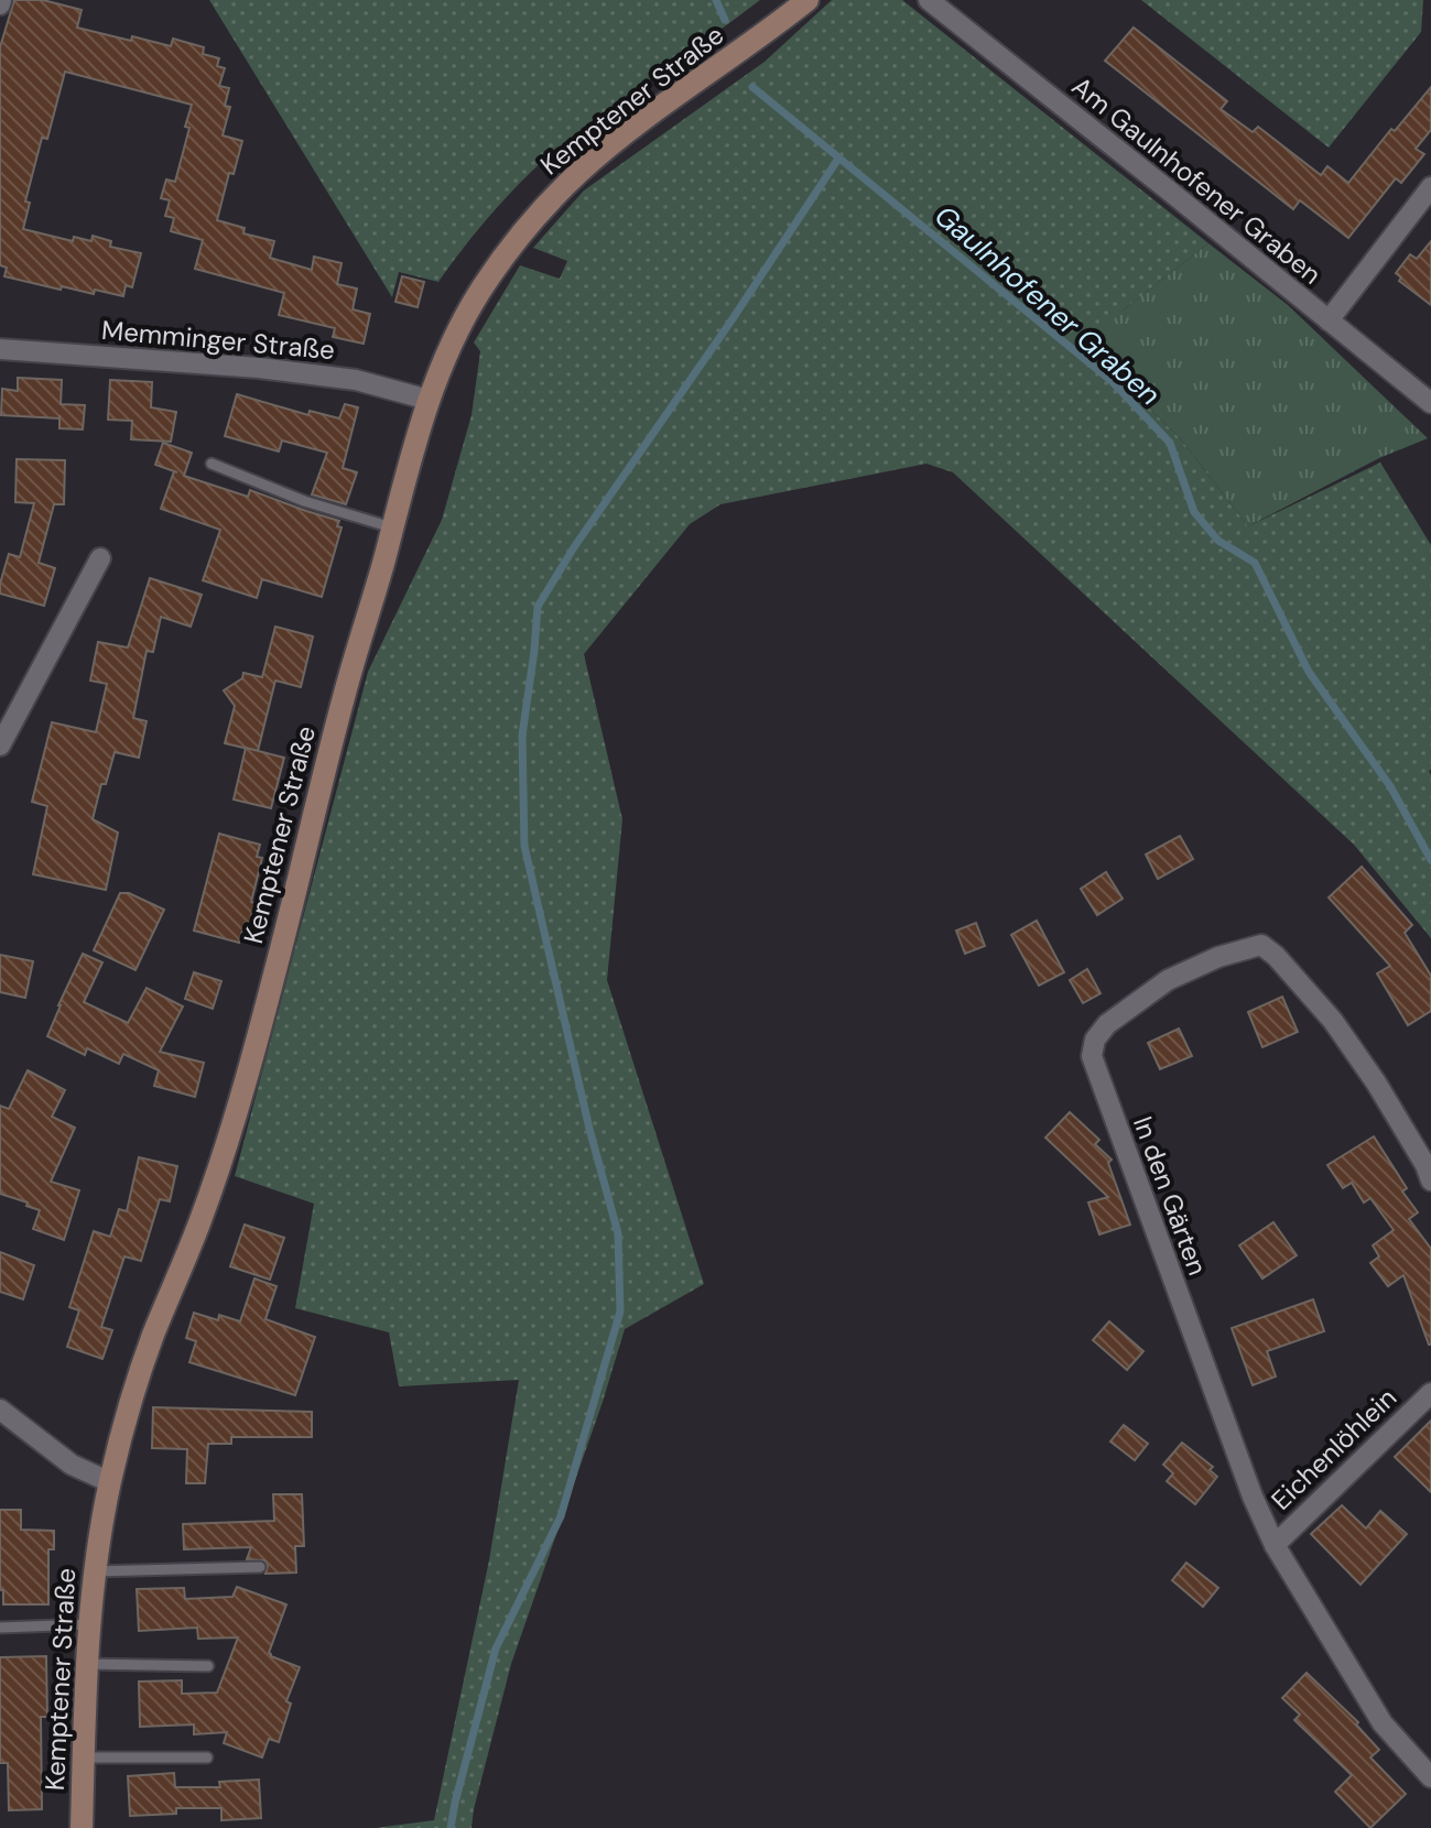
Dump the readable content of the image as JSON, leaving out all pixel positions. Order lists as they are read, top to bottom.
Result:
{
  "streets": {
    "street": [
      "Kemptener Straße",
      "Am Gaulnhofener Graben",
      "Memminger Straße",
      "In den Gärten",
      "Eichenlöhlein"
    ]
  },
  "crossings": [
    ["Kemptener Straße", "Memminger Straße"],
    ["In den Gärten", "Eichenlöhlein"]
  ],
  "water": ["Gaulnhofener Graben"]
}
